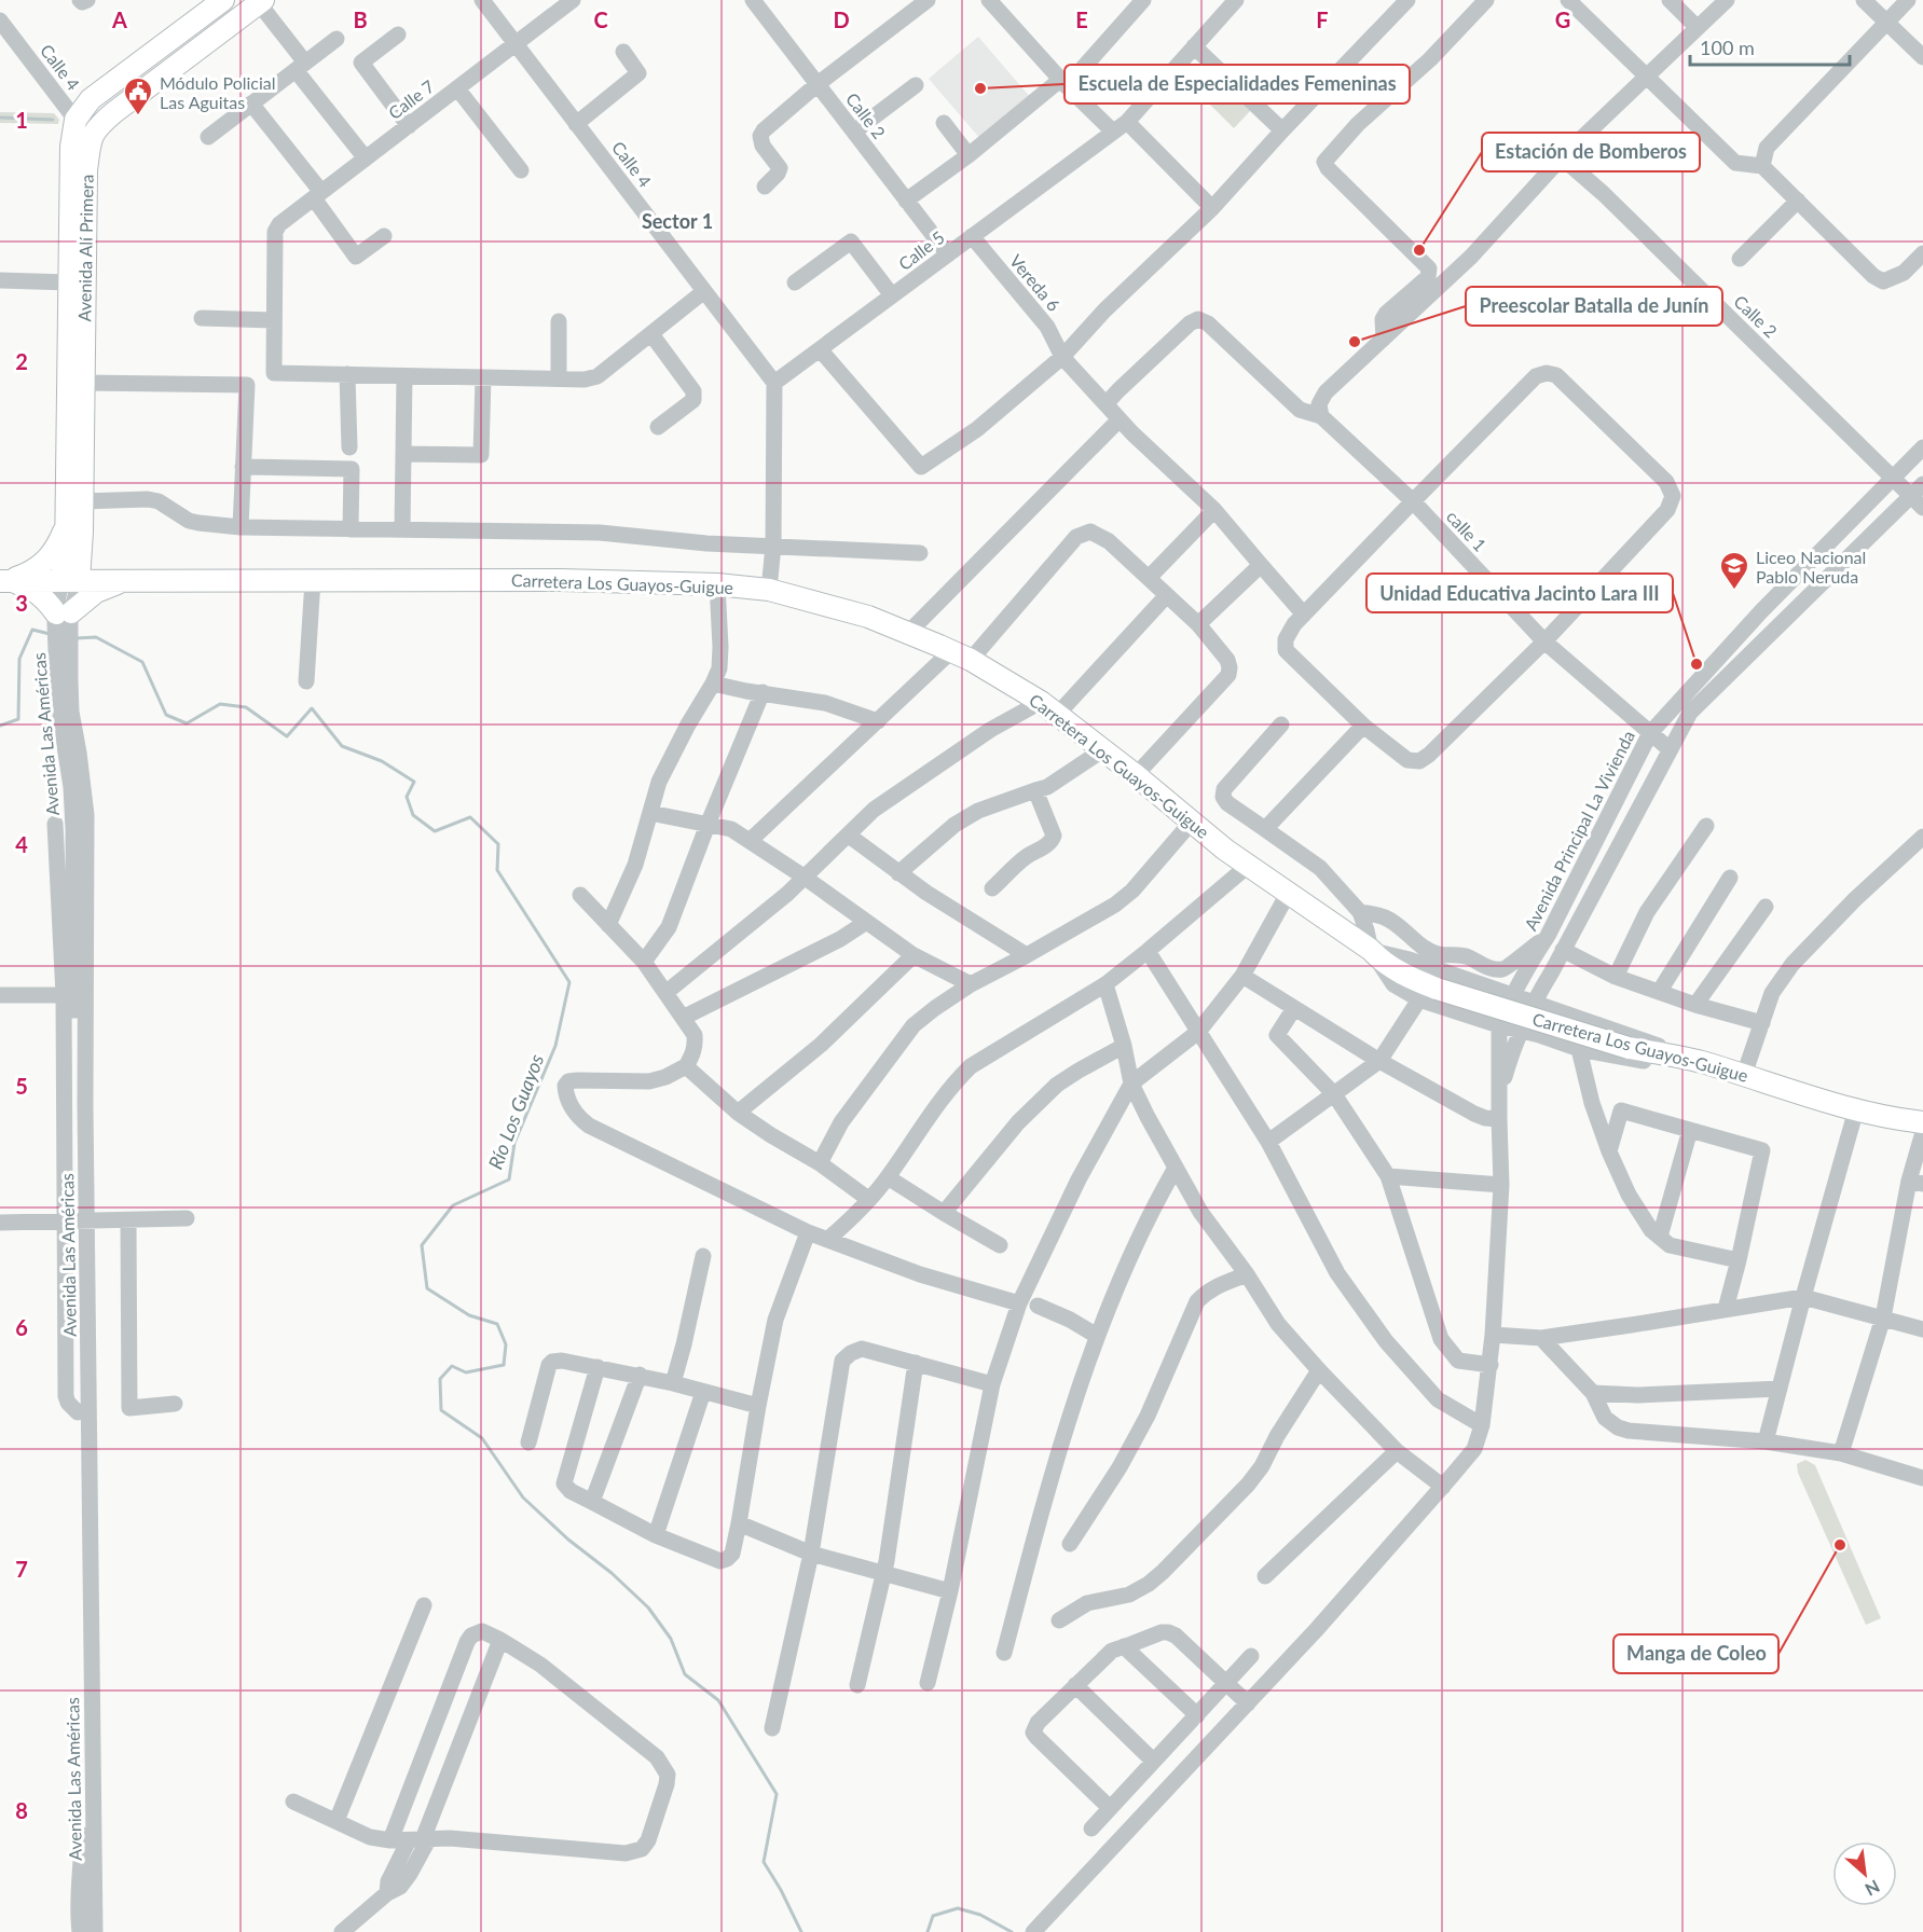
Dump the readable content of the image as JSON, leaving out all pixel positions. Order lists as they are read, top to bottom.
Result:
{
  "streets": {
    "main road": ["Avenida Alí Primera", "Carretera Los Guayos-Guigue"],
    "street": [
      "Calle 4",
      "Calle 7",
      "Calle 2",
      "Calle 5",
      "Vereda 6",
      "calle 1",
      "Avenida Las Américas",
      "Avenida Principal La Vivienda"
    ]
  },
  "crossings": [
    ["Calle 4", "Calle 7"],
    ["Calle 4", "Avenida Alí Primera"],
    ["Calle 4", "Calle 5"],
    ["Calle 2", "Calle 5"],
    ["Calle 2", "Avenida Principal La Vivienda"],
    ["Avenida Alí Primera", "Carretera Los Guayos-Guigue"],
    ["Avenida Alí Primera", "Avenida Las Américas"],
    ["Calle 5", "Vereda 6"],
    ["Vereda 6", "calle 1"],
    ["calle 1", "Avenida Principal La Vivienda"],
    ["Carretera Los Guayos-Guigue", "Avenida Las Américas"]
  ],
  "districts": ["Sector 1"],
  "water": ["Río Los Guayos"],
  "places": {
    "other": [
      "Escuela de Especialidades Femeninas",
      "Estación de Bomberos",
      "Preescolar Batalla de Junín",
      "Unidad Educativa Jacinto Lara III",
      "Manga de Coleo"
    ],
    "public building": ["Módulo Policial Las Aguitas"],
    "school or university": ["Liceo Nacional Pablo Neruda"]
  },
  "scale_bar": "100 m",
  "north": "bottom right",
  "grid": {
    "columns": [
      "A",
      "B",
      "C",
      "D",
      "E",
      "F",
      "G"
    ],
    "rows": [
      "1",
      "2",
      "3",
      "4",
      "5",
      "6",
      "7",
      "8"
    ]
  }
}
